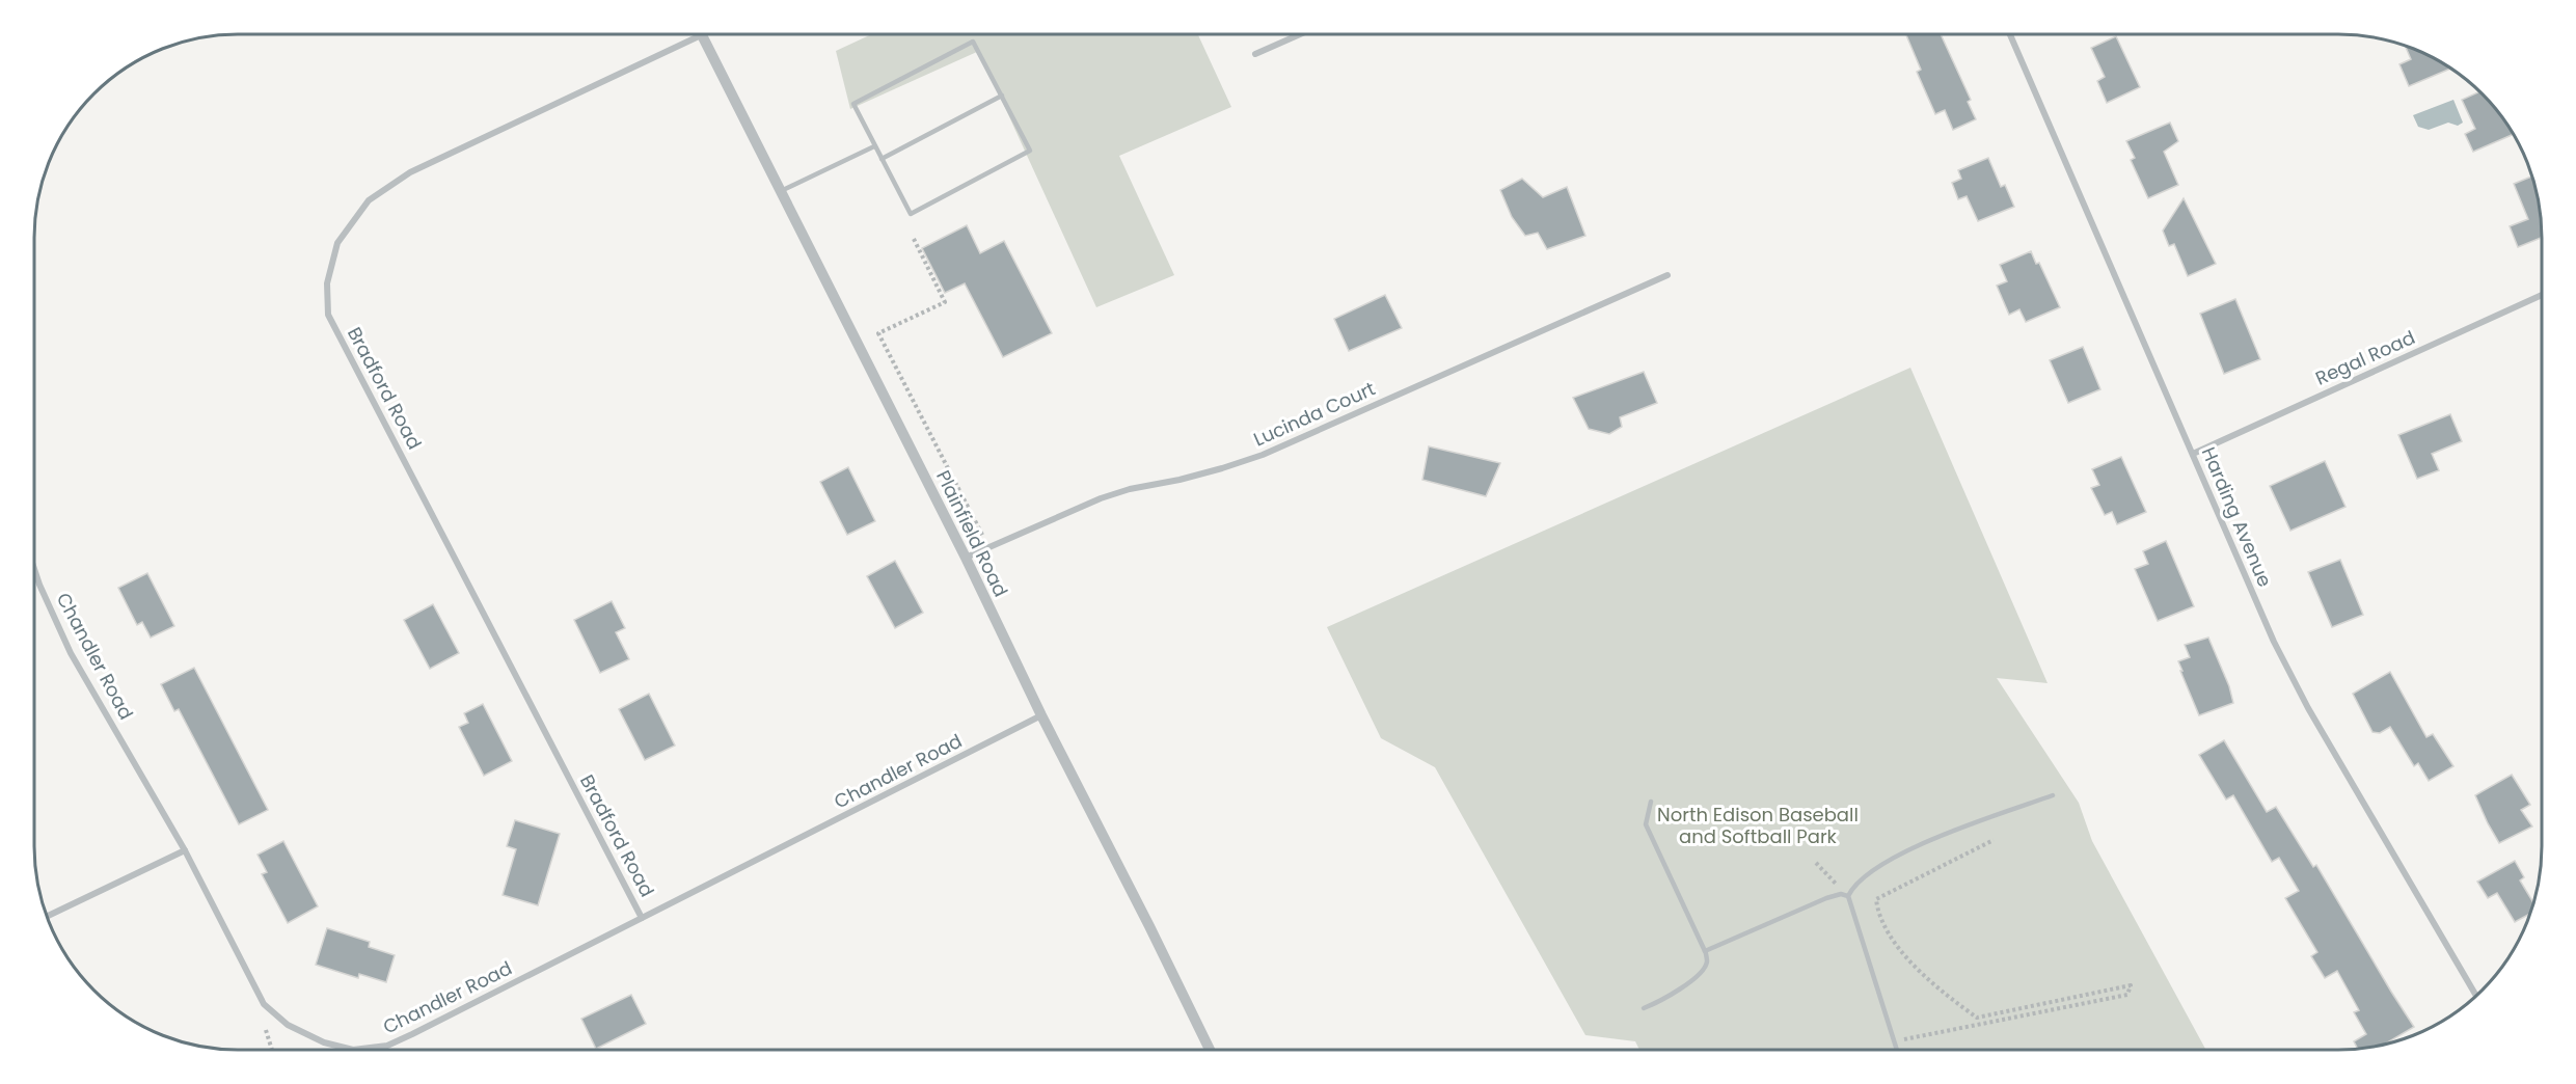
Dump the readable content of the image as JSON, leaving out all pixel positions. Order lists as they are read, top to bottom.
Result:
{
  "streets": {
    "street": [
      "Regal Road",
      "Bradford Road",
      "Lucinda Court",
      "Harding Avenue",
      "Plainfield Road",
      "Chandler Road"
    ]
  },
  "crossings": [
    ["Regal Road", "Harding Avenue"],
    ["Bradford Road", "Plainfield Road"],
    ["Bradford Road", "Chandler Road"],
    ["Lucinda Court", "Plainfield Road"],
    ["Plainfield Road", "Chandler Road"]
  ],
  "parks": ["North Edison Baseball and Softball Park"]
}
